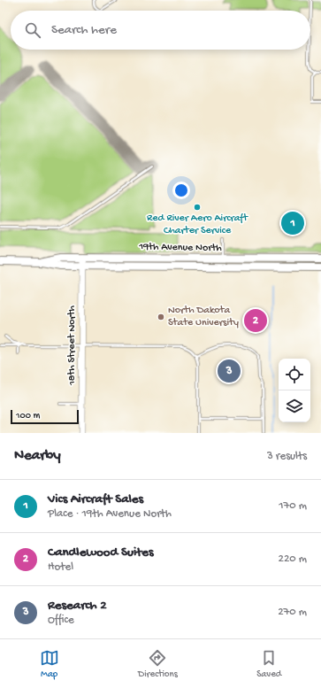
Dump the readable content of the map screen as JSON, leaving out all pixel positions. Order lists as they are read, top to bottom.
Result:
{
  "streets": {
    "main road": ["19th Avenue North"],
    "street": ["18th Street North"]
  },
  "crossings": [
    ["19th Avenue North", "18th Street North"]
  ],
  "places": ["Red River Aero Aircraft Charter Service", "North Dakota State University"],
  "scale_bar": "100 m",
  "page": {
    "search": "Search here",
    "pins": ["1", "2", "3"],
    "scale": "100 m",
    "heading": ["Nearby", "3 results"],
    "list": [
      {
        "mark": "1",
        "name": "Vics Aircraft Sales",
        "note": "Place · 19th Avenue North",
        "value": "170 m"
      },
      {
        "mark": "2",
        "name": "Candlewood Suites",
        "note": "Hotel",
        "value": "220 m"
      },
      {
        "mark": "3",
        "name": "Research 2",
        "note": "Office",
        "value": "270 m"
      }
    ],
    "nav": ["Map", "Directions", "Saved"]
  }
}
